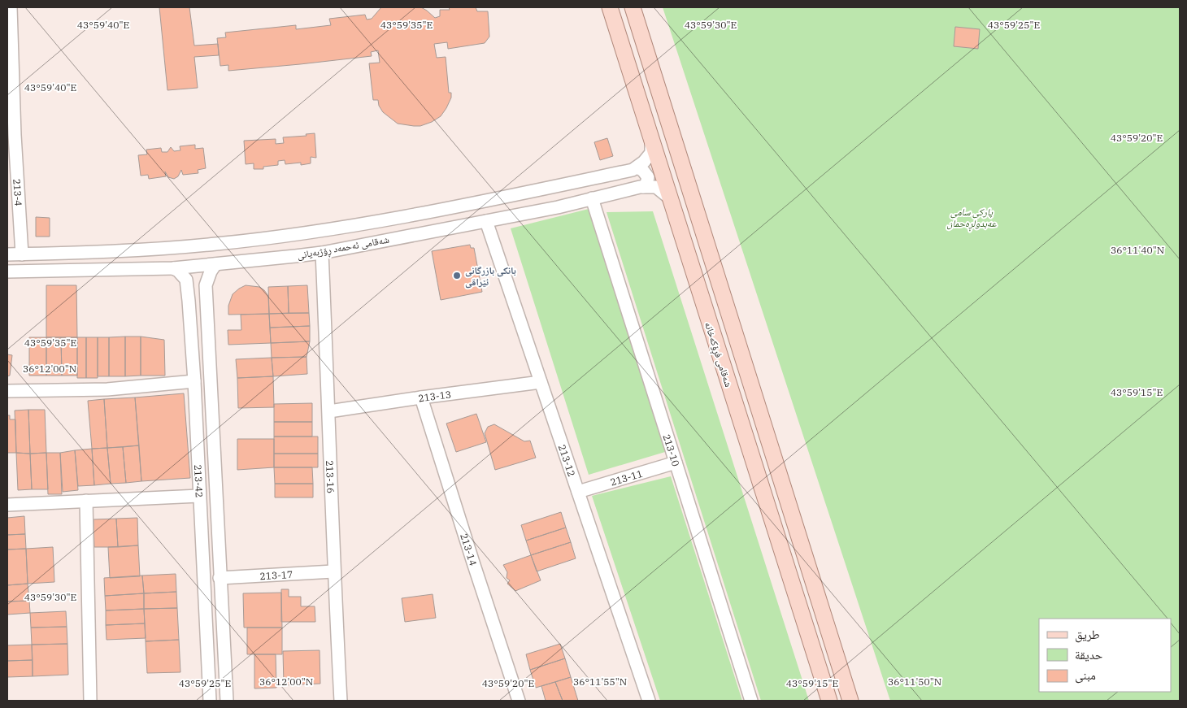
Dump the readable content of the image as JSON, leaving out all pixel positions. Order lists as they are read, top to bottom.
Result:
{
  "streets": {
    "main road": ["شەقامی فڕۆکەخانە"],
    "street": [
      "213-4",
      "شەقامی ئەحمەد ڕۆژبەیانی",
      "213-13",
      "213-10",
      "213-12",
      "213-16",
      "213-11",
      "213-42",
      "213-14",
      "213-17"
    ]
  },
  "crossings": [
    ["213-4", "شەقامی ئەحمەد ڕۆژبەیانی"],
    ["شەقامی ئەحمەد ڕۆژبەیانی", "شەقامی فڕۆکەخانە"],
    ["شەقامی ئەحمەد ڕۆژبەیانی", "213-10"],
    ["شەقامی ئەحمەد ڕۆژبەیانی", "213-12"],
    ["شەقامی ئەحمەد ڕۆژبەیانی", "213-16"],
    ["شەقامی ئەحمەد ڕۆژبەیانی", "213-42"],
    ["213-13", "213-12"],
    ["213-13", "213-16"],
    ["213-13", "213-14"],
    ["213-10", "213-11"],
    ["213-12", "213-11"],
    ["213-16", "213-17"],
    ["213-42", "213-17"]
  ],
  "parks": ["پارکی سامی عەبدولڕەحمان"],
  "places": ["بانکی بازرگانی ئێراقی"],
  "legend": ["طريق", "حديقة", "مبنى"],
  "coordinates": [
    "43°59'40\"E",
    "43°59'35\"E",
    "43°59'30\"E",
    "43°59'25\"E",
    "43°59'20\"E",
    "36°11'40\"N",
    "36°12'00\"N",
    "43°59'15\"E",
    "36°11'55\"N",
    "36°11'50\"N"
  ]
}
